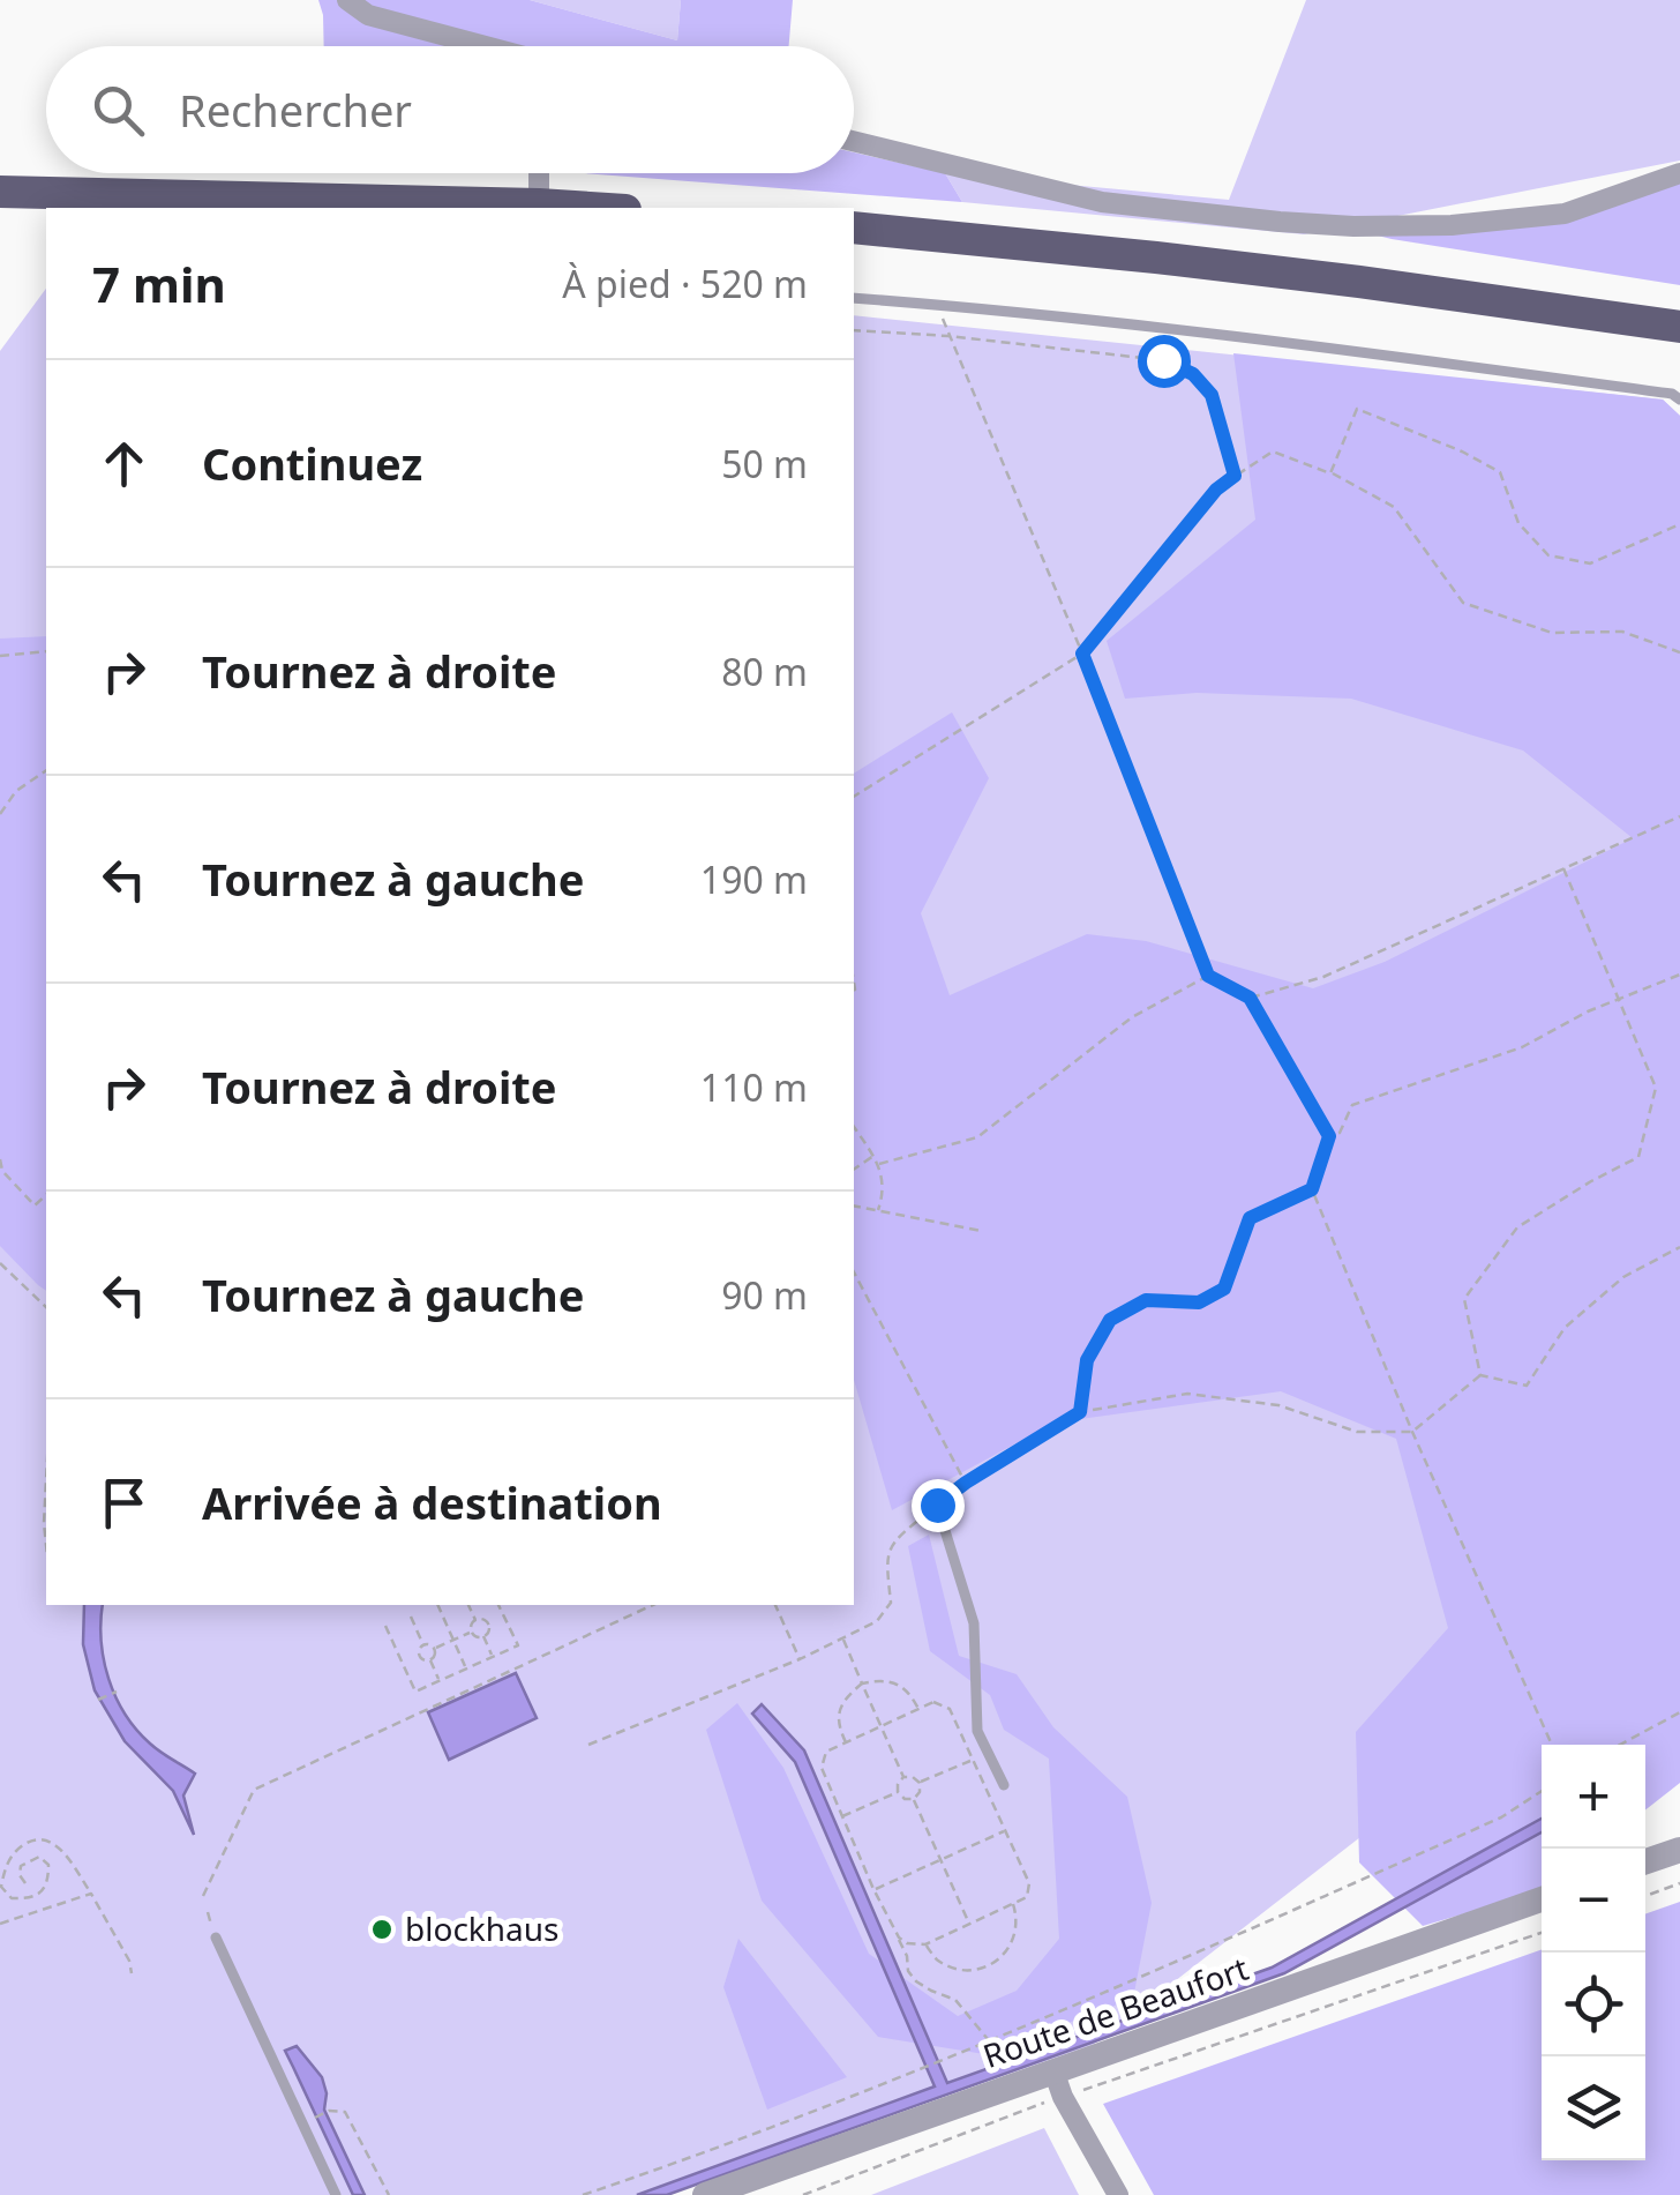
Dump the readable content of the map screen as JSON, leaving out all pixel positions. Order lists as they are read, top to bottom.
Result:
{
  "streets": {
    "street": ["Route de Beaufort"]
  },
  "places": ["blockhaus"],
  "page": {
    "search": "Rechercher",
    "heading": ["7 min", "À pied · 520 m"],
    "list": [
      ["Continuez", "50 m"],
      ["Tournez à droite", "80 m"],
      ["Tournez à gauche", "190 m"],
      ["Tournez à droite", "110 m"],
      ["Tournez à gauche", "90 m"],
      "Arrivée à destination"
    ],
    "map_buttons": ["+", "−"]
  }
}
